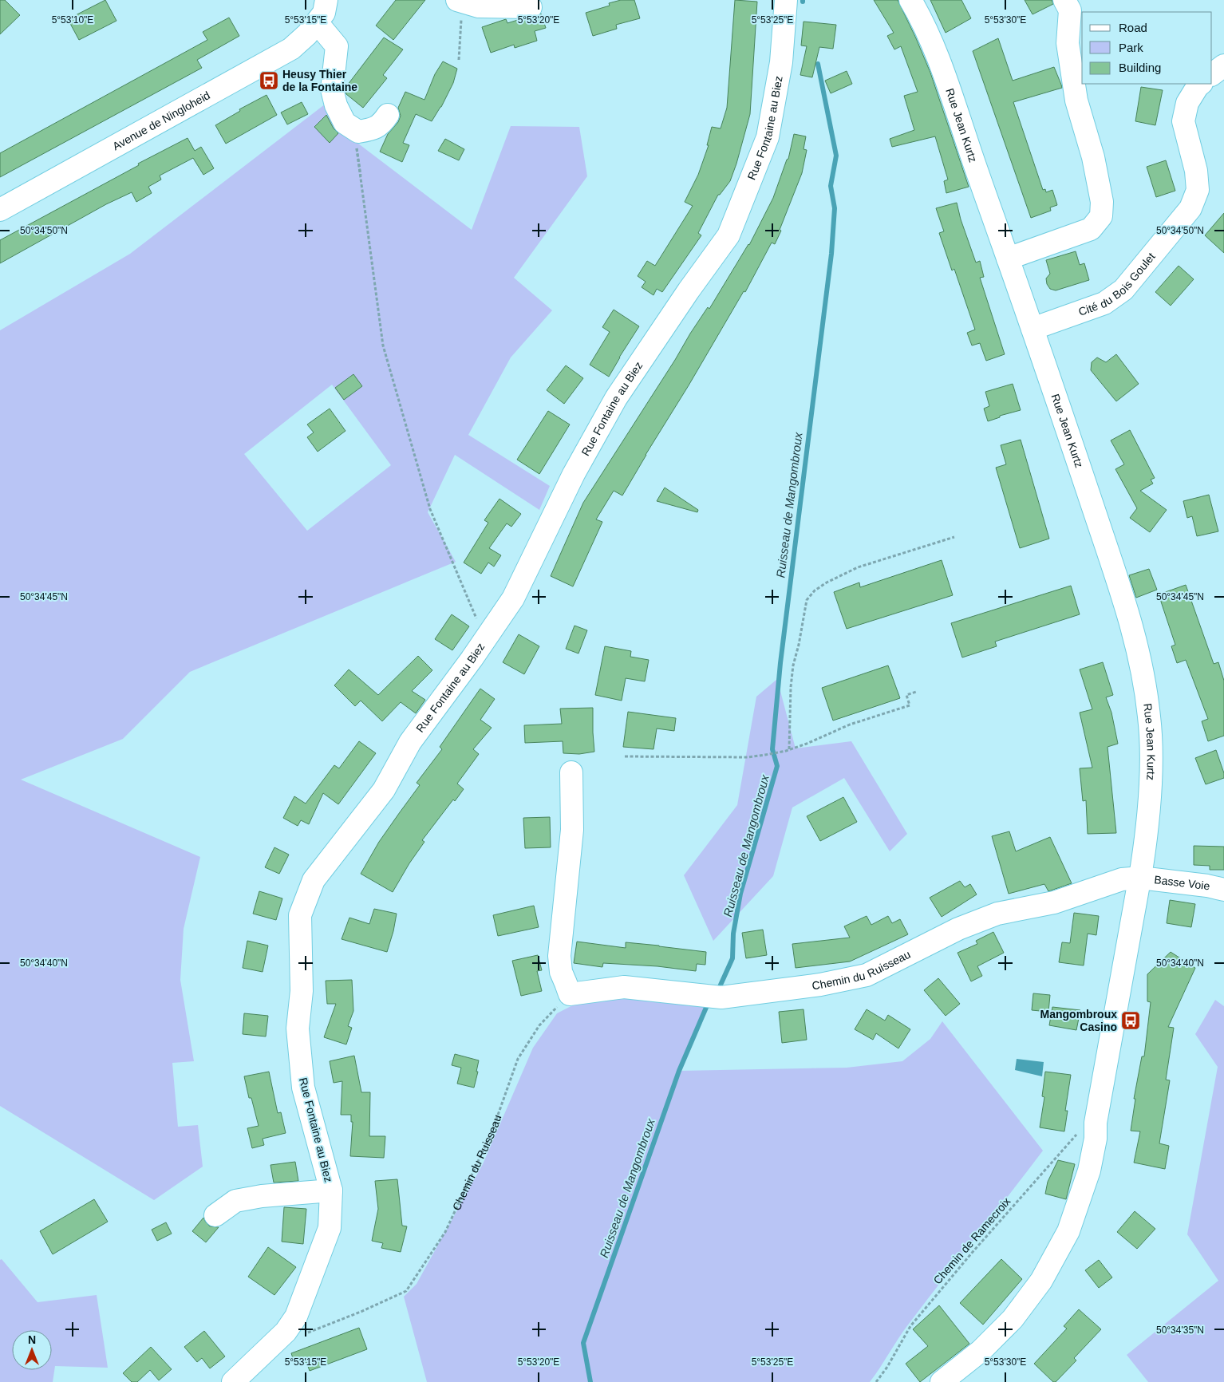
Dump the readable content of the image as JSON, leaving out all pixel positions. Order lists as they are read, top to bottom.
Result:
{
  "streets": {
    "street": [
      "Avenue de Ningloheid",
      "Rue Jean Kurtz",
      "Rue Fontaine au Biez",
      "Cité du Bois Goulet",
      "Basse Voie",
      "Chemin du Ruisseau"
    ],
    "path": ["Chemin de Ramecroix"]
  },
  "crossings": [
    ["Rue Jean Kurtz", "Cité du Bois Goulet"],
    ["Rue Jean Kurtz", "Basse Voie"],
    ["Rue Jean Kurtz", "Chemin du Ruisseau"],
    ["Rue Jean Kurtz", "Chemin de Ramecroix"],
    ["Rue Fontaine au Biez", "Chemin du Ruisseau"],
    ["Basse Voie", "Chemin du Ruisseau"]
  ],
  "water": ["Ruisseau de Mangombroux"],
  "places": {
    "bus stop": ["Heusy Thier de la Fontaine", "Mangombroux Casino"]
  },
  "legend": ["Road", "Park", "Building"],
  "north": "top",
  "coordinates": [
    "5°53'10\"E",
    "5°53'15\"E",
    "5°53'20\"E",
    "5°53'25\"E",
    "5°53'30\"E",
    "50°34'50\"N",
    "50°34'45\"N",
    "50°34'40\"N",
    "50°34'35\"N"
  ]
}
